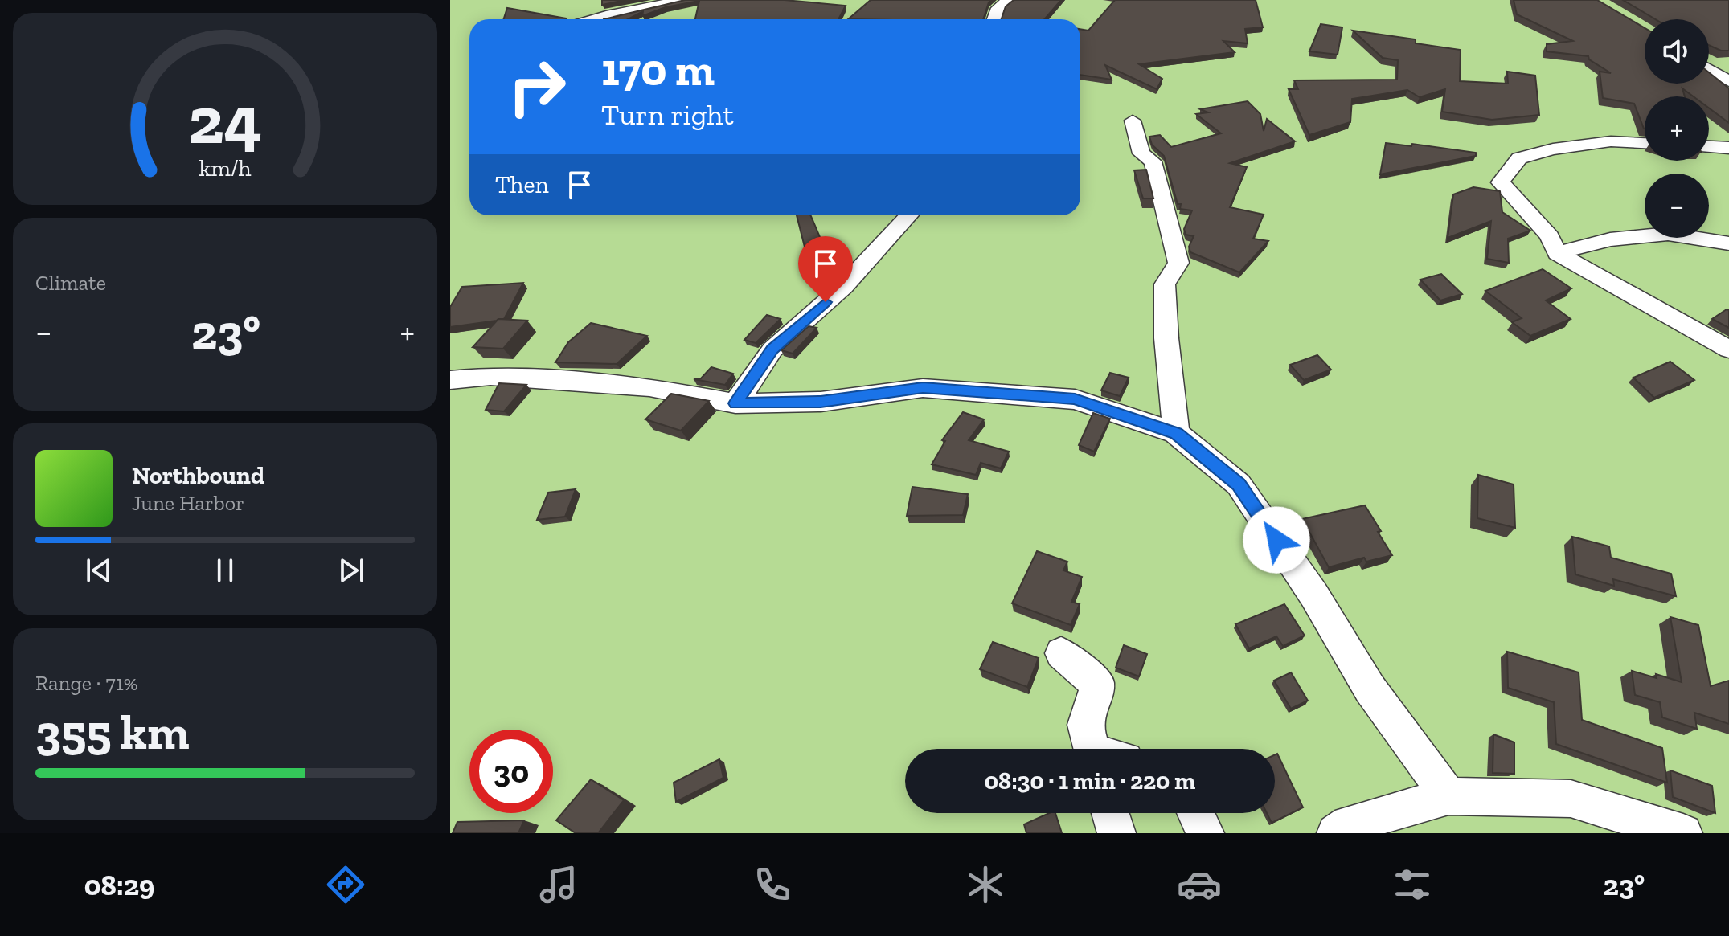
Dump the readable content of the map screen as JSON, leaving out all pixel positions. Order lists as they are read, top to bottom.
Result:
{
  "page": {
    "map_buttons": ["+", "−"],
    "turn": ["170 m", "Turn right"],
    "then": "Then",
    "tile": [
      "Climate",
      ["Range · 71%", "355 km"]
    ],
    "heat": ["−", "23°", "+"],
    "song": ["Northbound", "June Harbor"],
    "limit": "30",
    "trip": "08:30 · 1 min · 220 m",
    "tabs": ["08:29", "23°"],
    "gauge": ["24", "km/h"]
  }
}
